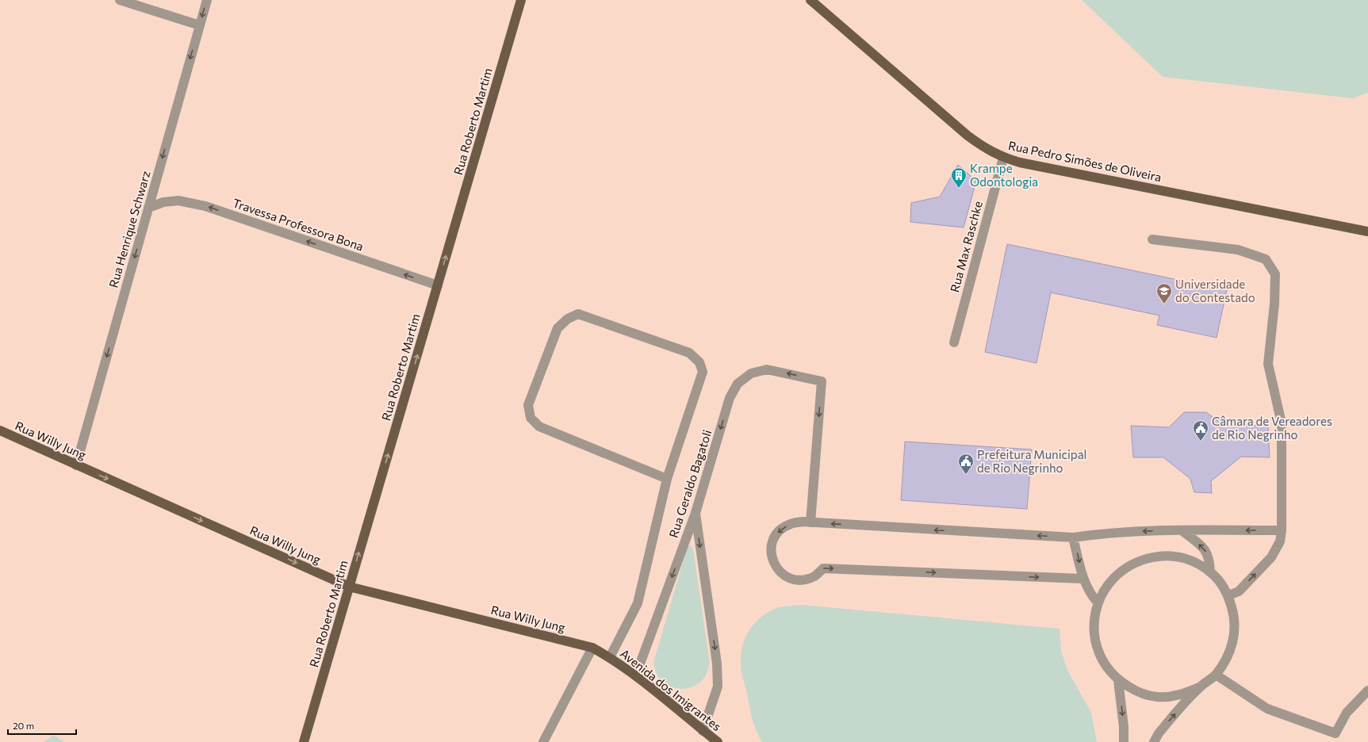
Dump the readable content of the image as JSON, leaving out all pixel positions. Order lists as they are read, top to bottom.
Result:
{
  "streets": {
    "main road": [
      "Rua Roberto Martim",
      "Rua Pedro Simões de Oliveira",
      "Rua Willy Jung",
      "Avenida dos Imigrantes"
    ],
    "street": [
      "Travessa Professora Bona",
      "Rua Henrique Schwarz",
      "Rua Max Raschke",
      "Rua Geraldo Bagatoli"
    ]
  },
  "crossings": [
    ["Rua Roberto Martim", "Travessa Professora Bona"],
    ["Rua Roberto Martim", "Rua Willy Jung"],
    ["Rua Pedro Simões de Oliveira", "Rua Max Raschke"],
    ["Travessa Professora Bona", "Rua Henrique Schwarz"],
    ["Rua Henrique Schwarz", "Rua Willy Jung"],
    ["Rua Willy Jung", "Avenida dos Imigrantes"],
    ["Rua Geraldo Bagatoli", "Avenida dos Imigrantes"]
  ],
  "one_way": [
    "Rua Roberto Martim",
    "Travessa Professora Bona",
    "Rua Henrique Schwarz",
    "Rua Willy Jung"
  ],
  "places": {
    "building": ["Krampe Odontologia"],
    "school or university": ["Universidade do Contestado"],
    "public building": ["Câmara de Vereadores de Rio Negrinho", "Prefeitura Municipal de Rio Negrinho"]
  },
  "scale_bar": "20 m"
}
